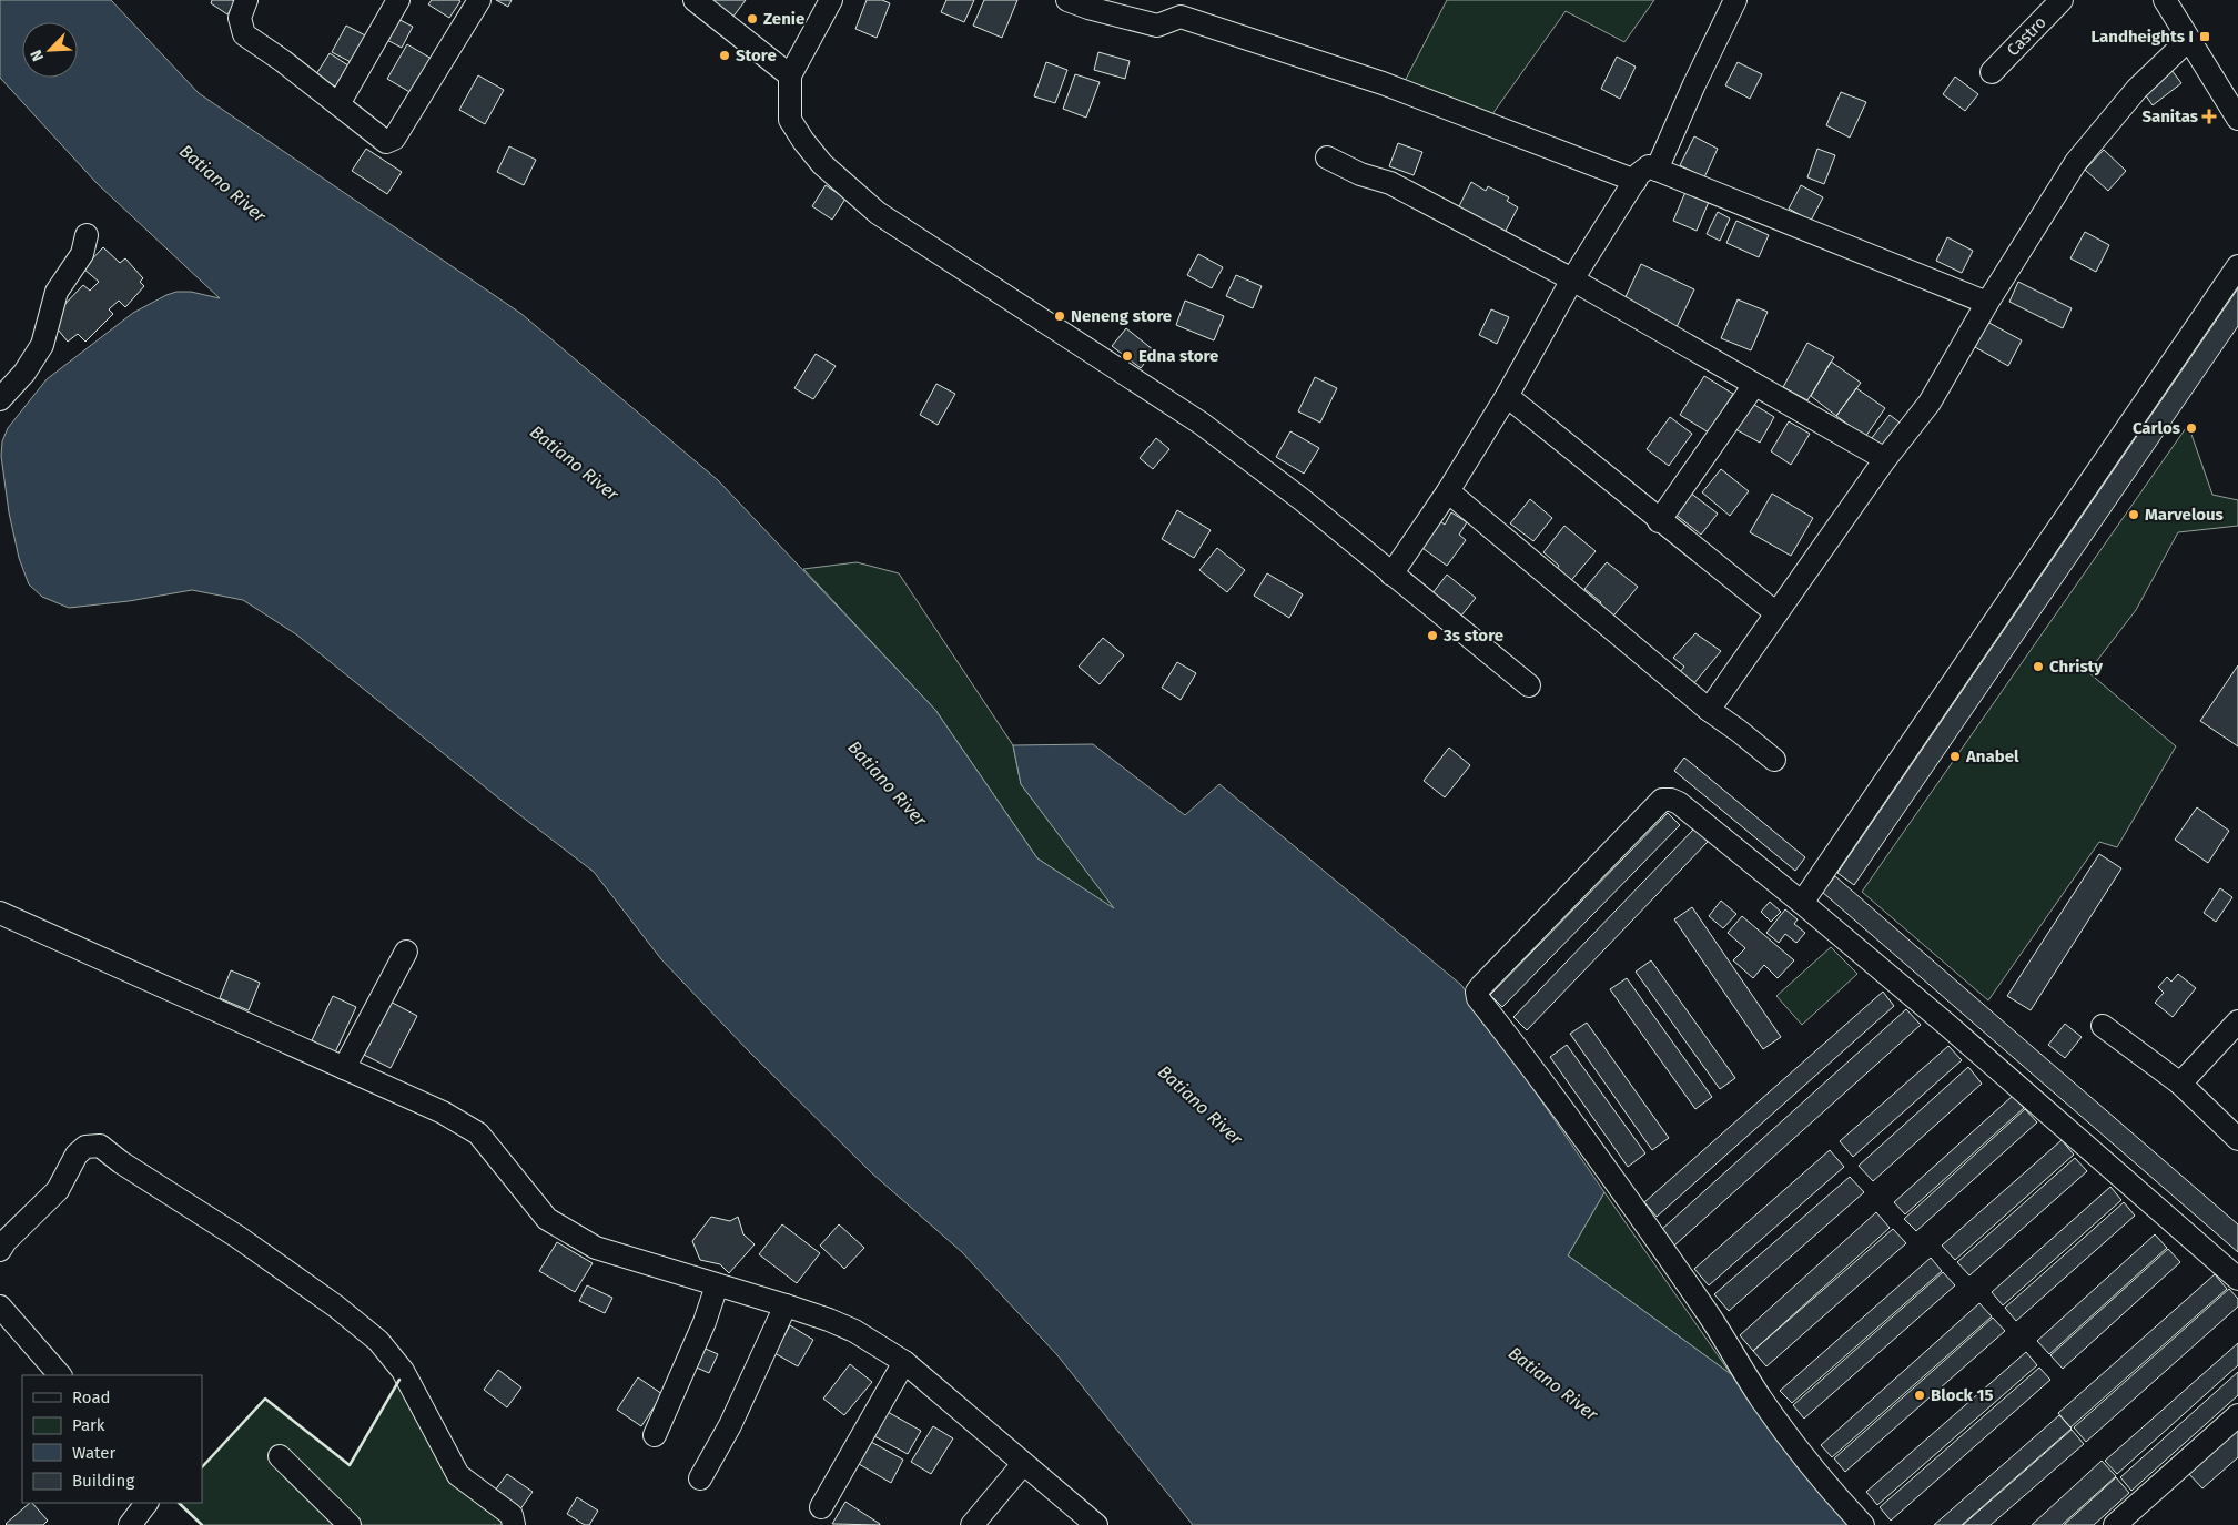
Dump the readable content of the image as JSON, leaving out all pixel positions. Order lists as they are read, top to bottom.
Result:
{
  "streets": {
    "street": ["Castro"]
  },
  "water": ["Batiano River"],
  "places": {
    "other": [
      "Zenie",
      "Store",
      "Neneng store",
      "Edna store",
      "Carlos",
      "Marvelous",
      "3s store",
      "Christy",
      "Anabel",
      "Block 15"
    ],
    "transit": ["Landheights I"],
    "health": ["Sanitas"]
  },
  "legend": [
    "Road",
    "Park",
    "Water",
    "Building"
  ],
  "north": "bottom left"
}
